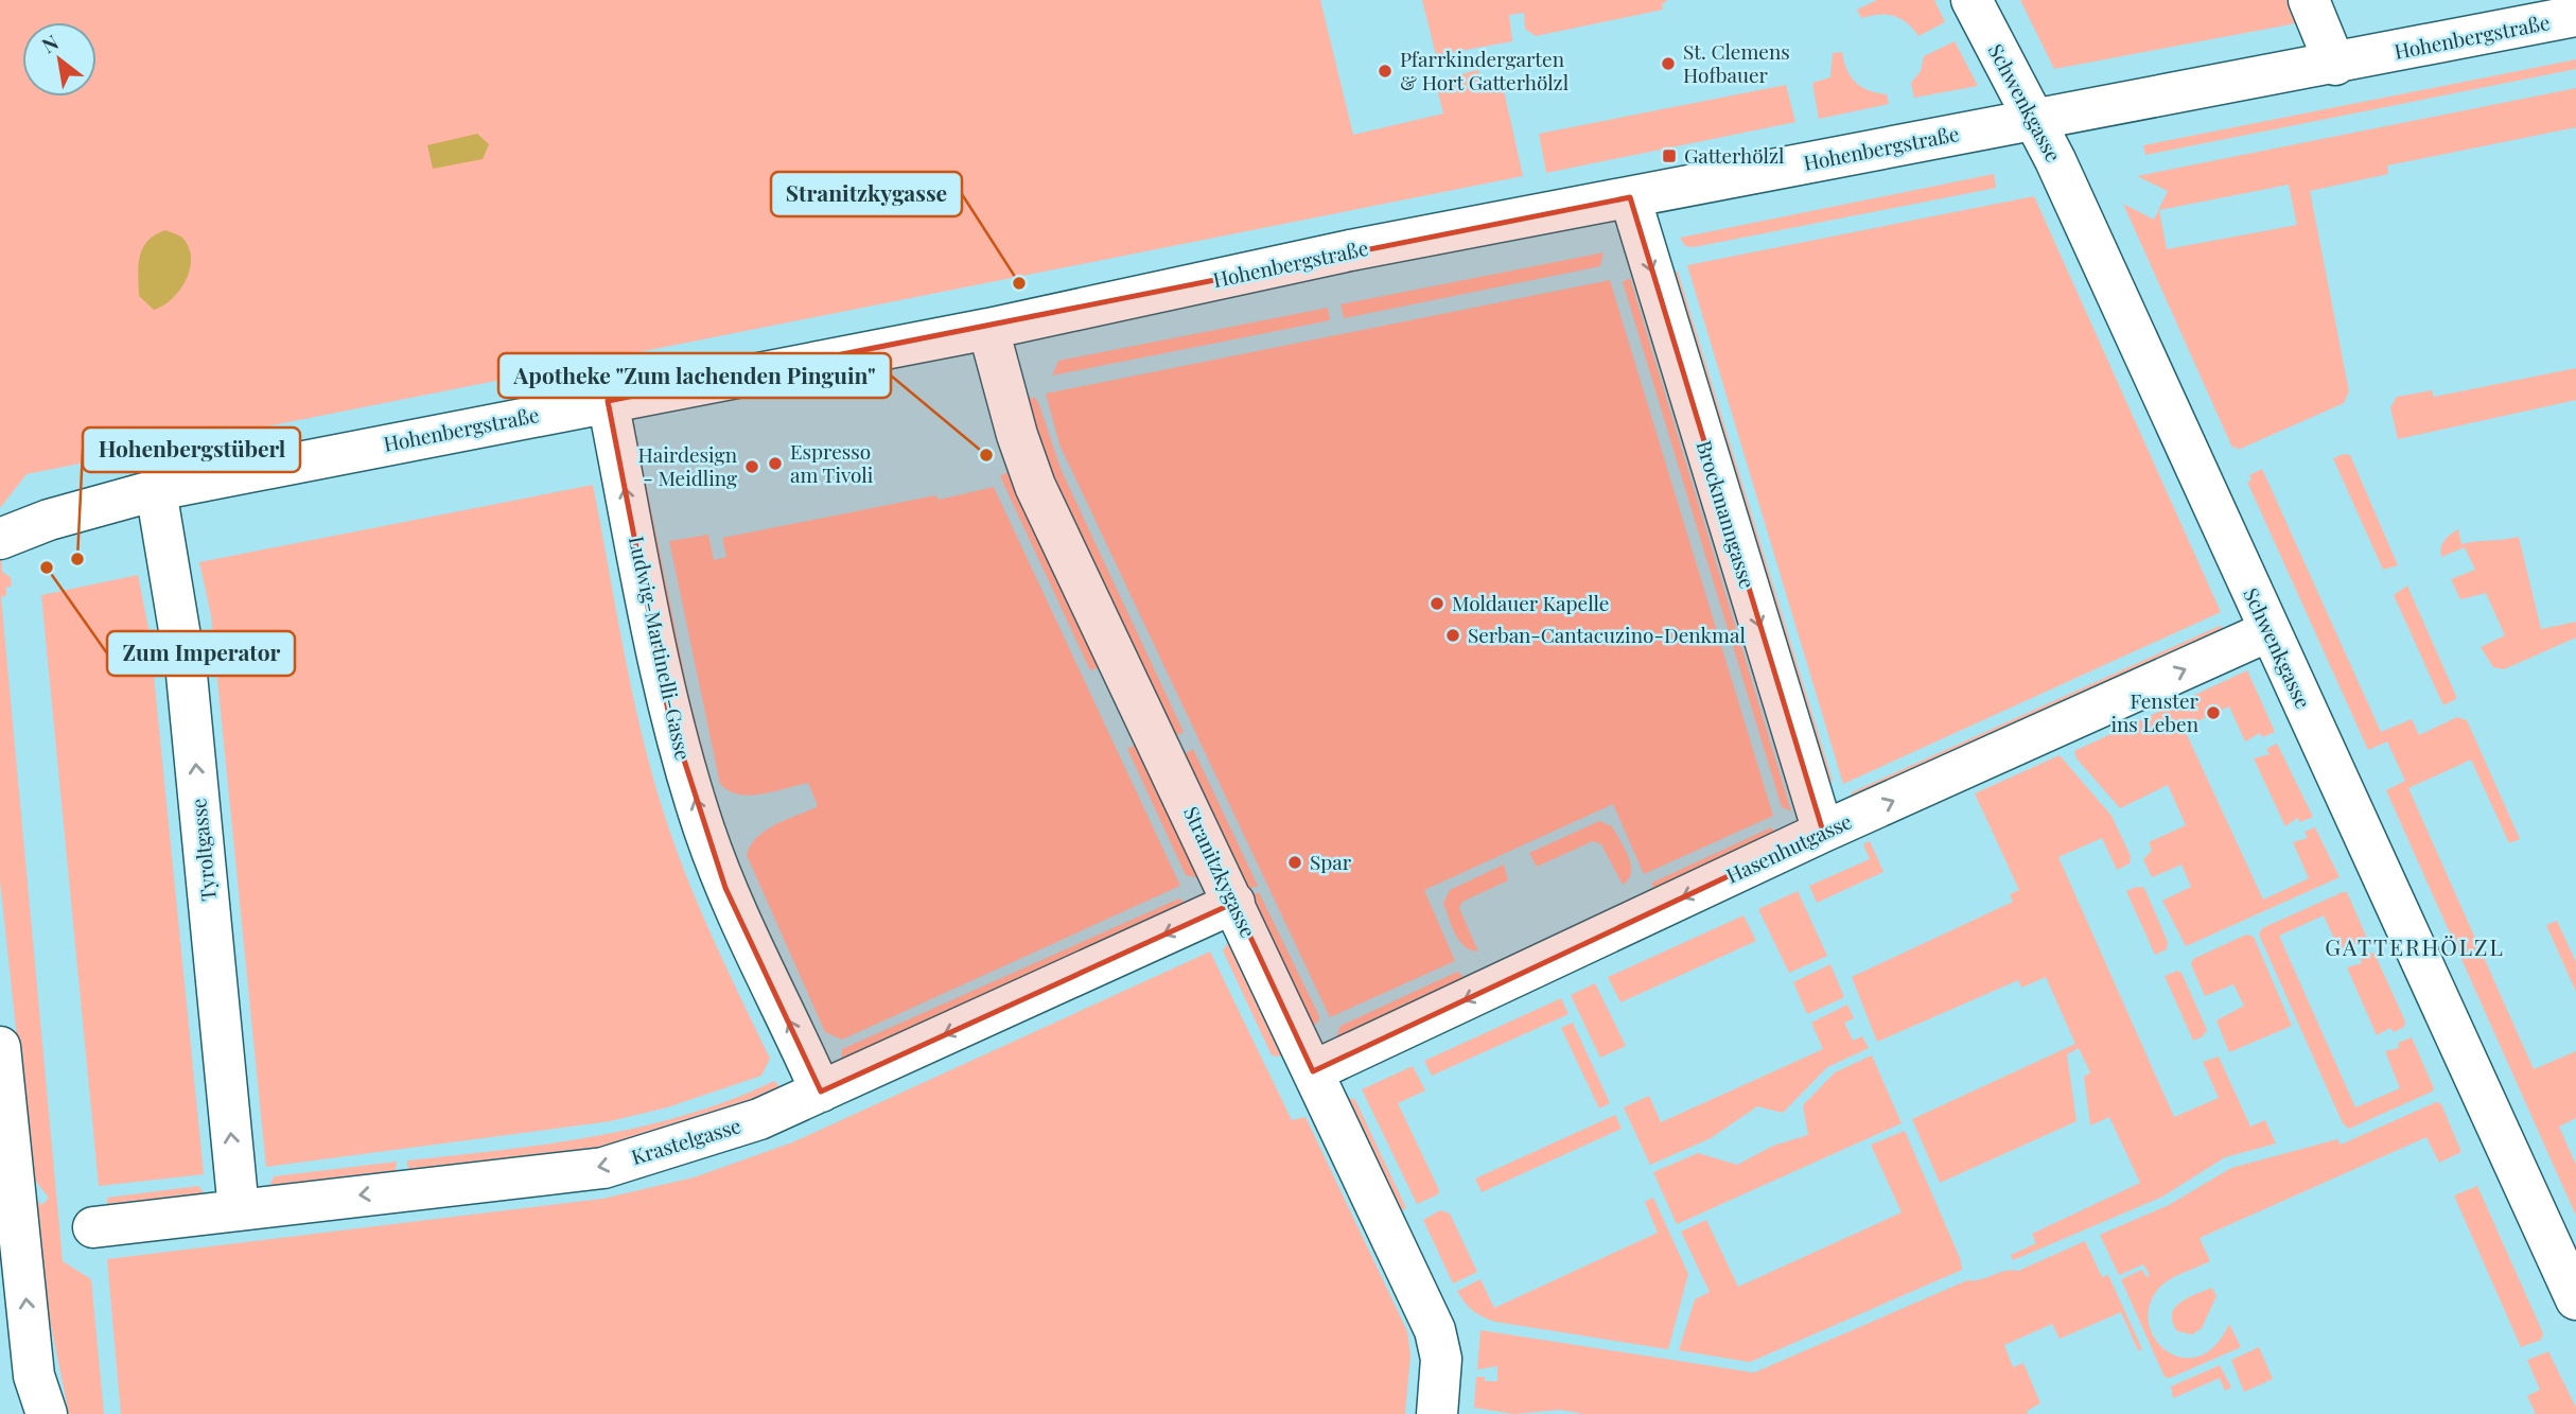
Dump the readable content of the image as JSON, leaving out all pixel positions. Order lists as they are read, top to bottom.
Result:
{
  "streets": {
    "street": [
      "Hohenbergstraße",
      "Schwenkgasse",
      "Brockmanngasse",
      "Ludwig-Martinelli-Gasse",
      "Hasenhutgasse",
      "Tyroltgasse",
      "Stranitzkygasse",
      "Krastelgasse"
    ]
  },
  "crossings": [
    ["Hohenbergstraße", "Schwenkgasse"],
    ["Hohenbergstraße", "Brockmanngasse"],
    ["Hohenbergstraße", "Ludwig-Martinelli-Gasse"],
    ["Hohenbergstraße", "Tyroltgasse"],
    ["Hohenbergstraße", "Stranitzkygasse"],
    ["Schwenkgasse", "Hasenhutgasse"],
    ["Brockmanngasse", "Hasenhutgasse"],
    ["Ludwig-Martinelli-Gasse", "Krastelgasse"],
    ["Hasenhutgasse", "Stranitzkygasse"],
    ["Tyroltgasse", "Krastelgasse"],
    ["Stranitzkygasse", "Krastelgasse"]
  ],
  "one_way": [
    "Brockmanngasse",
    "Ludwig-Martinelli-Gasse",
    "Tyroltgasse",
    "Krastelgasse"
  ],
  "districts": ["GATTERHÖLZL"],
  "places": {
    "other": [
      "St. Clemens Hofbauer",
      "Pfarrkindergarten & Hort Gatterhölzl",
      "Stranitzkygasse",
      "Apotheke \"Zum lachenden Pinguin\"",
      "Espresso am Tivoli",
      "Hairdesign - Meidling",
      "Hohenbergstüberl",
      "Zum Imperator",
      "Moldauer Kapelle",
      "Serban-Cantacuzino-Denkmal",
      "Fenster ins Leben",
      "Spar"
    ],
    "transit": ["Gatterhölzl"]
  },
  "north": "top left"
}
